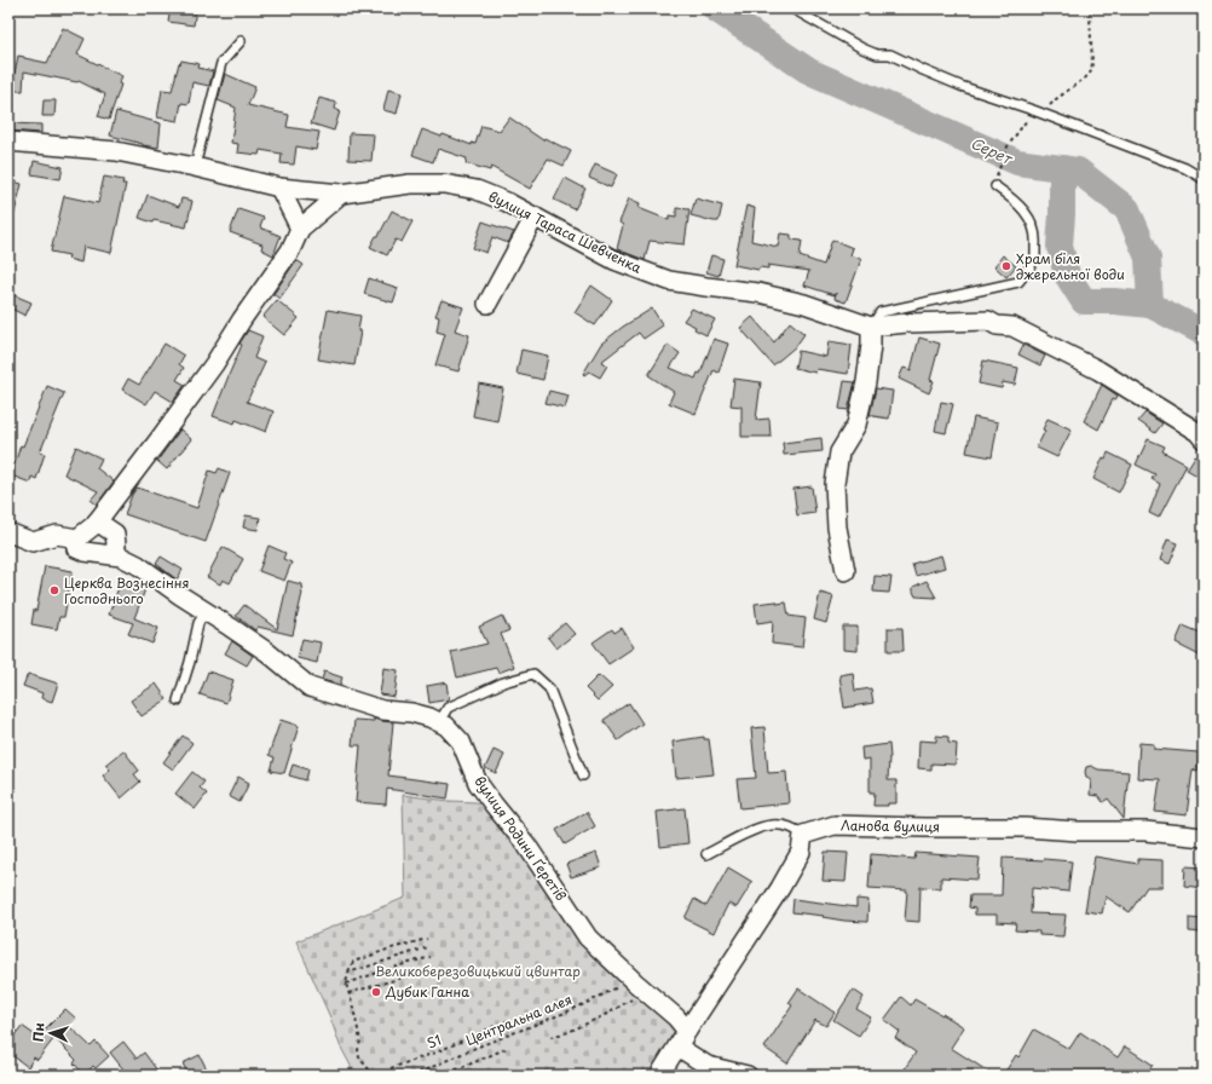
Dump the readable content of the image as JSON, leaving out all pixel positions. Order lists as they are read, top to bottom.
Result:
{
  "streets": {
    "street": ["вулиця Тараса Шевченка", "Ланова вулиця", "вулиця Родини Ґеретів"],
    "path": ["Центральна алея", "S1"]
  },
  "crossings": [
    ["вулиця Родини Ґеретів", "Центральна алея"]
  ],
  "water": ["Серет"],
  "parks": ["Великоберезовицький цвинтар"],
  "places": ["Храм біля джерельної води", "Церква Вознесіння Господнього", "Дубик Ганна"],
  "north": "left"
}
